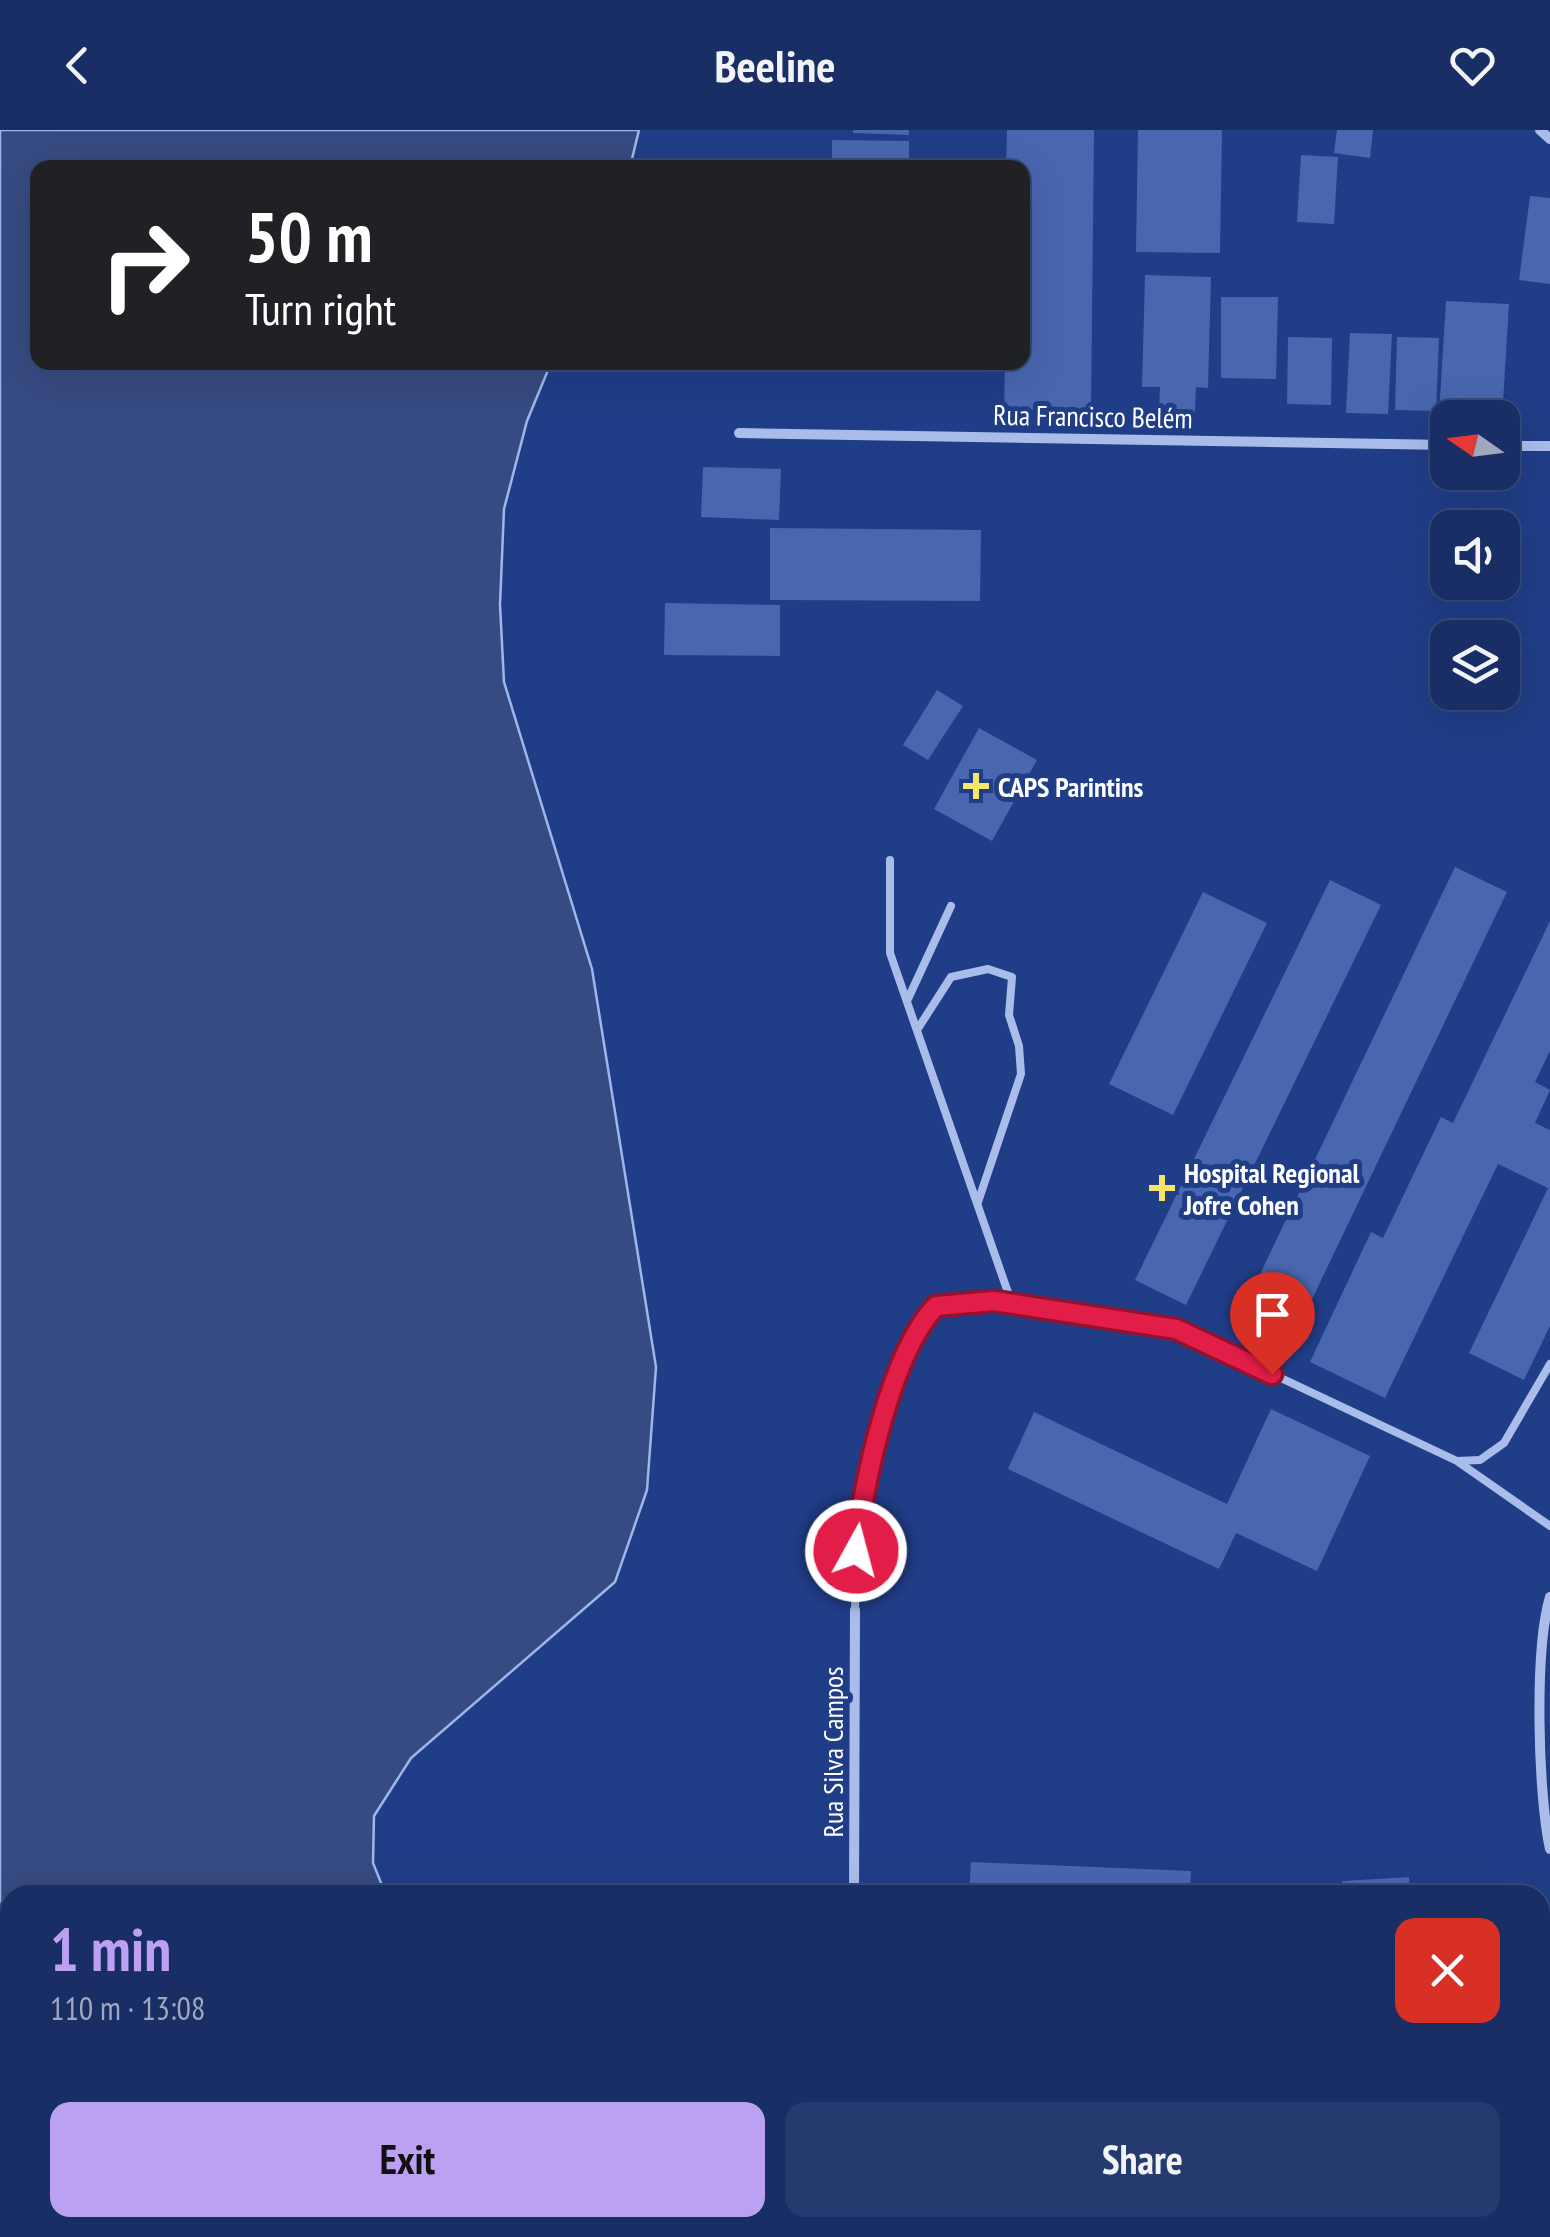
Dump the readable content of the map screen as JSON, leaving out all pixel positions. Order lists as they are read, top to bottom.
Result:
{
  "streets": {
    "street": ["Rua Francisco Belém", "Rua Silva Campos"]
  },
  "places": {
    "health": ["CAPS Parintins", "Hospital Regional Jofre Cohen"]
  },
  "north": "left",
  "page": {
    "header": "Beeline",
    "turn": ["50 m", "Turn right"],
    "heading": ["1 min", "110 m · 13:08"],
    "buttons": ["Exit", "Share"]
  }
}
